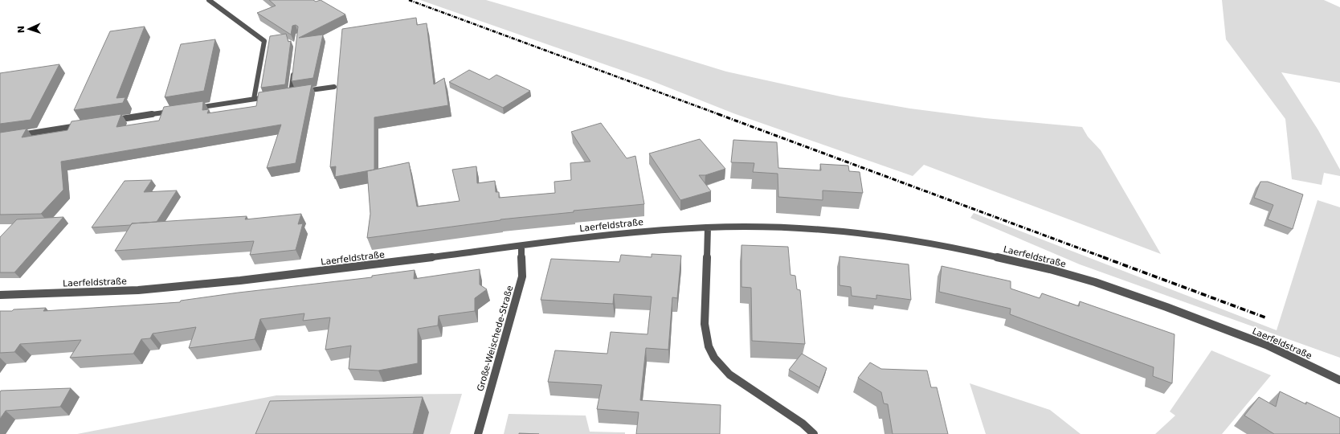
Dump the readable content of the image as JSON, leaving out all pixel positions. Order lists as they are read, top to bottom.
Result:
{
  "streets": {
    "street": ["Laerfeldstraße", "Große-Weischede-Straße"]
  },
  "crossings": [
    ["Laerfeldstraße", "Große-Weischede-Straße"]
  ],
  "north": "left"
}
